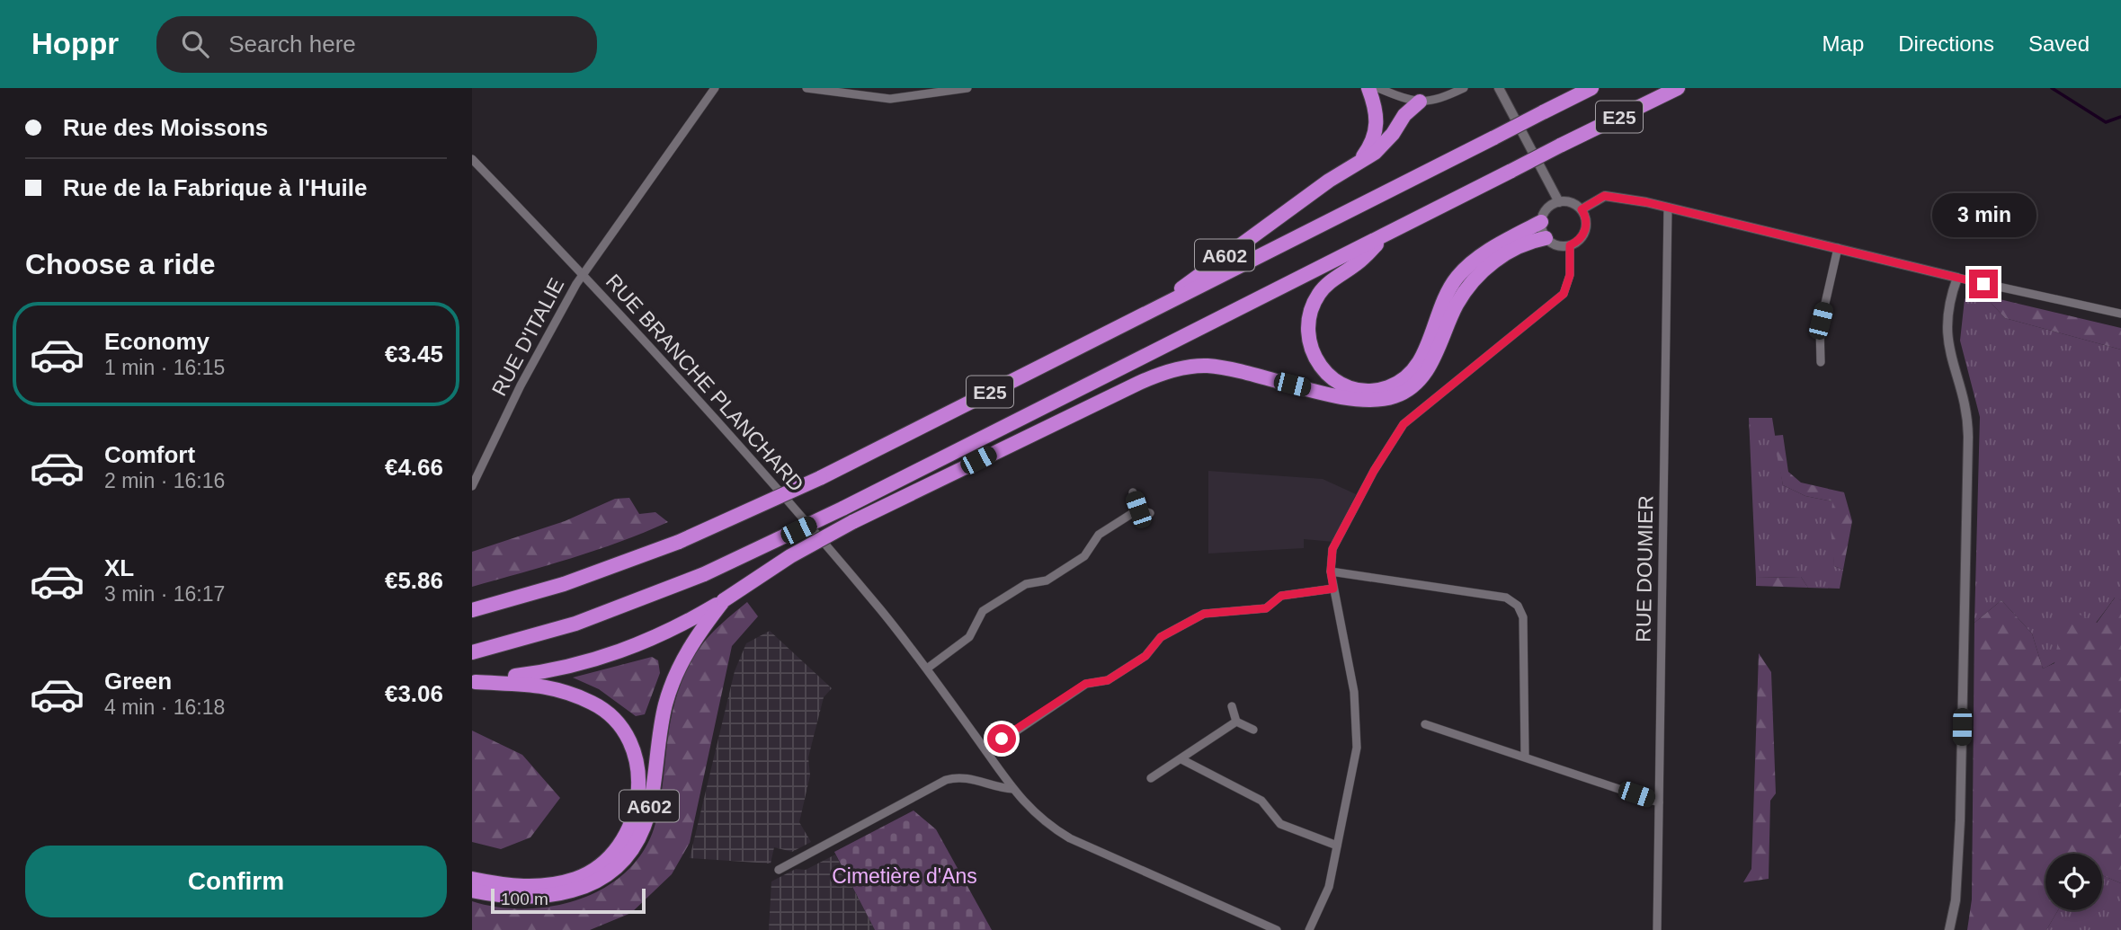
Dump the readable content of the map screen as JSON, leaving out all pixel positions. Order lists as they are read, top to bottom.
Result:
{
  "streets": {
    "highway": ["E25", "A602"],
    "street": ["RUE D'ITALIE", "RUE BRANCHE PLANCHARD", "RUE DOUMIER"]
  },
  "crossings": [
    ["E25", "A602"],
    ["RUE D'ITALIE", "RUE BRANCHE PLANCHARD"]
  ],
  "parks": ["Cimetière d'Ans"],
  "scale_bar": "100 m",
  "page": {
    "header": "Hoppr",
    "search": "Search here",
    "nav": ["Map", "Directions", "Saved"],
    "banner": ["Rue des Moissons", "Rue de la Fabrique à l'Huile"],
    "bubble": "3 min",
    "heading": "Choose a ride",
    "list": [
      {
        "name": "Economy",
        "note": "1 min · 16:15",
        "value": "€3.45"
      },
      {
        "name": "Comfort",
        "note": "2 min · 16:16",
        "value": "€4.66"
      },
      {
        "name": "XL",
        "note": "3 min · 16:17",
        "value": "€5.86"
      },
      {
        "name": "Green",
        "note": "4 min · 16:18",
        "value": "€3.06"
      }
    ],
    "buttons": "Confirm",
    "scale": "100 m"
  }
}
